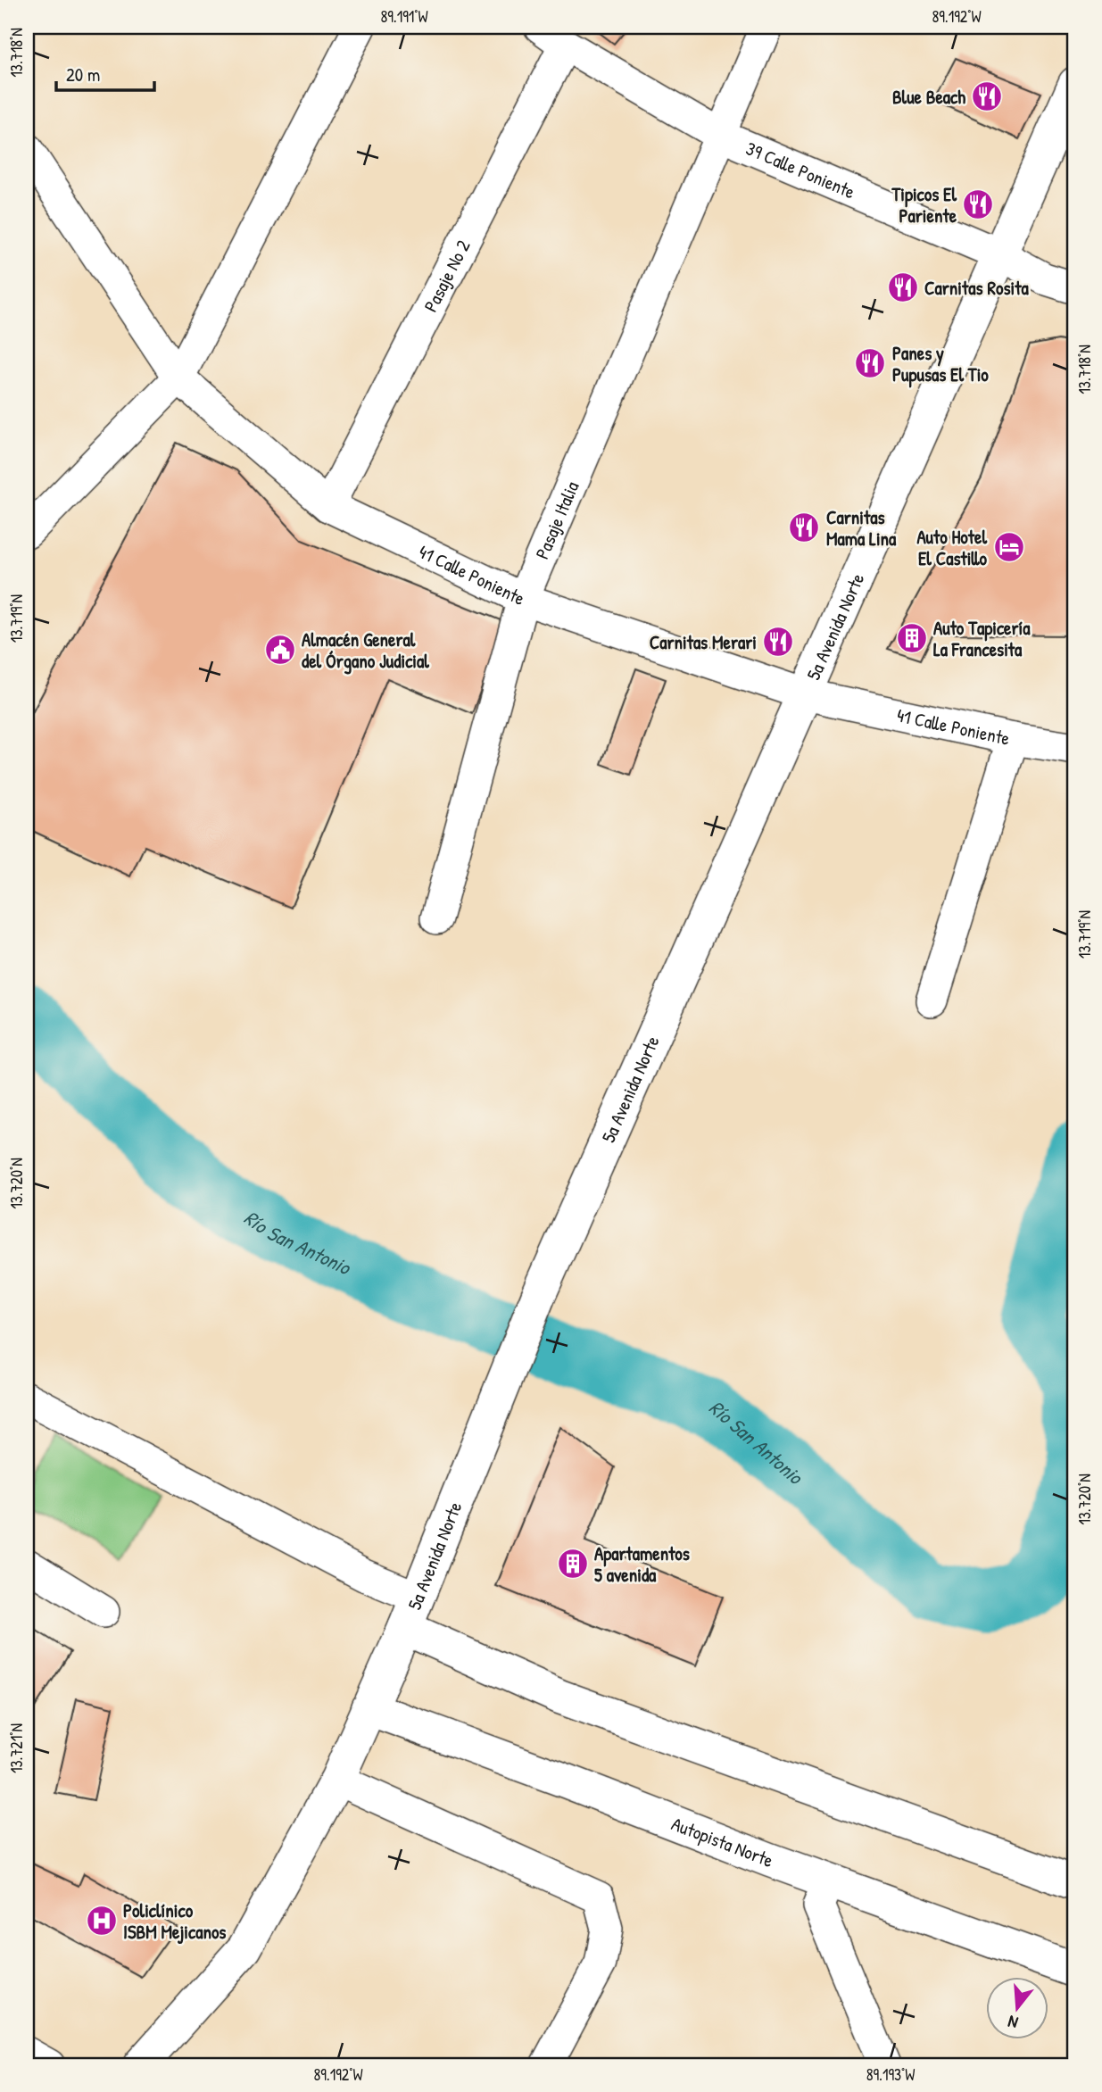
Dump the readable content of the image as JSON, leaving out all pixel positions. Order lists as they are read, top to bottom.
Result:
{
  "streets": {
    "main road": ["5a Avenida Norte", "Autopista Norte"],
    "street": [
      "39 Calle Poniente",
      "Pasaje No 2",
      "Pasaje Italia",
      "41 Calle Poniente"
    ]
  },
  "crossings": [
    ["39 Calle Poniente", "Pasaje No 2"],
    ["39 Calle Poniente", "Pasaje Italia"],
    ["39 Calle Poniente", "5a Avenida Norte"],
    ["Pasaje No 2", "41 Calle Poniente"],
    ["Pasaje Italia", "41 Calle Poniente"],
    ["41 Calle Poniente", "5a Avenida Norte"],
    ["5a Avenida Norte", "Autopista Norte"]
  ],
  "water": ["Río San Antonio"],
  "places": {
    "restaurant": [
      "Blue Beach",
      "Tipicos El Pariente",
      "Carnitas Rosita",
      "Panes y Pupusas El Tio",
      "Carnitas Mama Lina",
      "Carnitas Merari"
    ],
    "hotel": ["Auto Hotel El Castillo"],
    "building": ["Auto Tapicería La Francesita", "Apartamentos 5 avenida"],
    "public building": ["Almacén General del Órgano Judicial"],
    "hospital": ["Policlínico ISBM Mejicanos"]
  },
  "scale_bar": "20 m",
  "north": "bottom",
  "coordinates": [
    "89.191°W",
    "89.192°W",
    "13.718°N",
    "13.719°N",
    "13.720°N",
    "13.721°N",
    "89.193°W"
  ]
}
